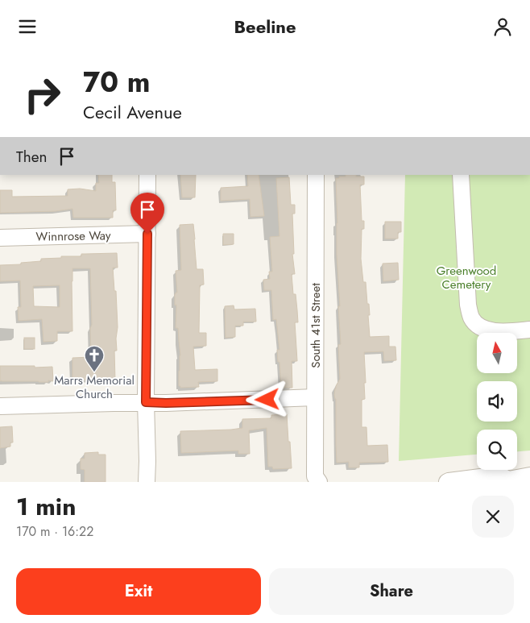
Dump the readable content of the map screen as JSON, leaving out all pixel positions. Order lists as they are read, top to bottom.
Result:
{
  "streets": {
    "street": ["Winnrose Way", "South 41st Street"]
  },
  "parks": ["Greenwood Cemetery"],
  "places": {
    "church": ["Marrs Memorial Church"]
  },
  "north": "top",
  "page": {
    "header": "Beeline",
    "turn": ["70 m", "Cecil Avenue"],
    "then": "Then",
    "heading": ["1 min", "170 m · 16:22"],
    "buttons": ["Exit", "Share"]
  }
}
